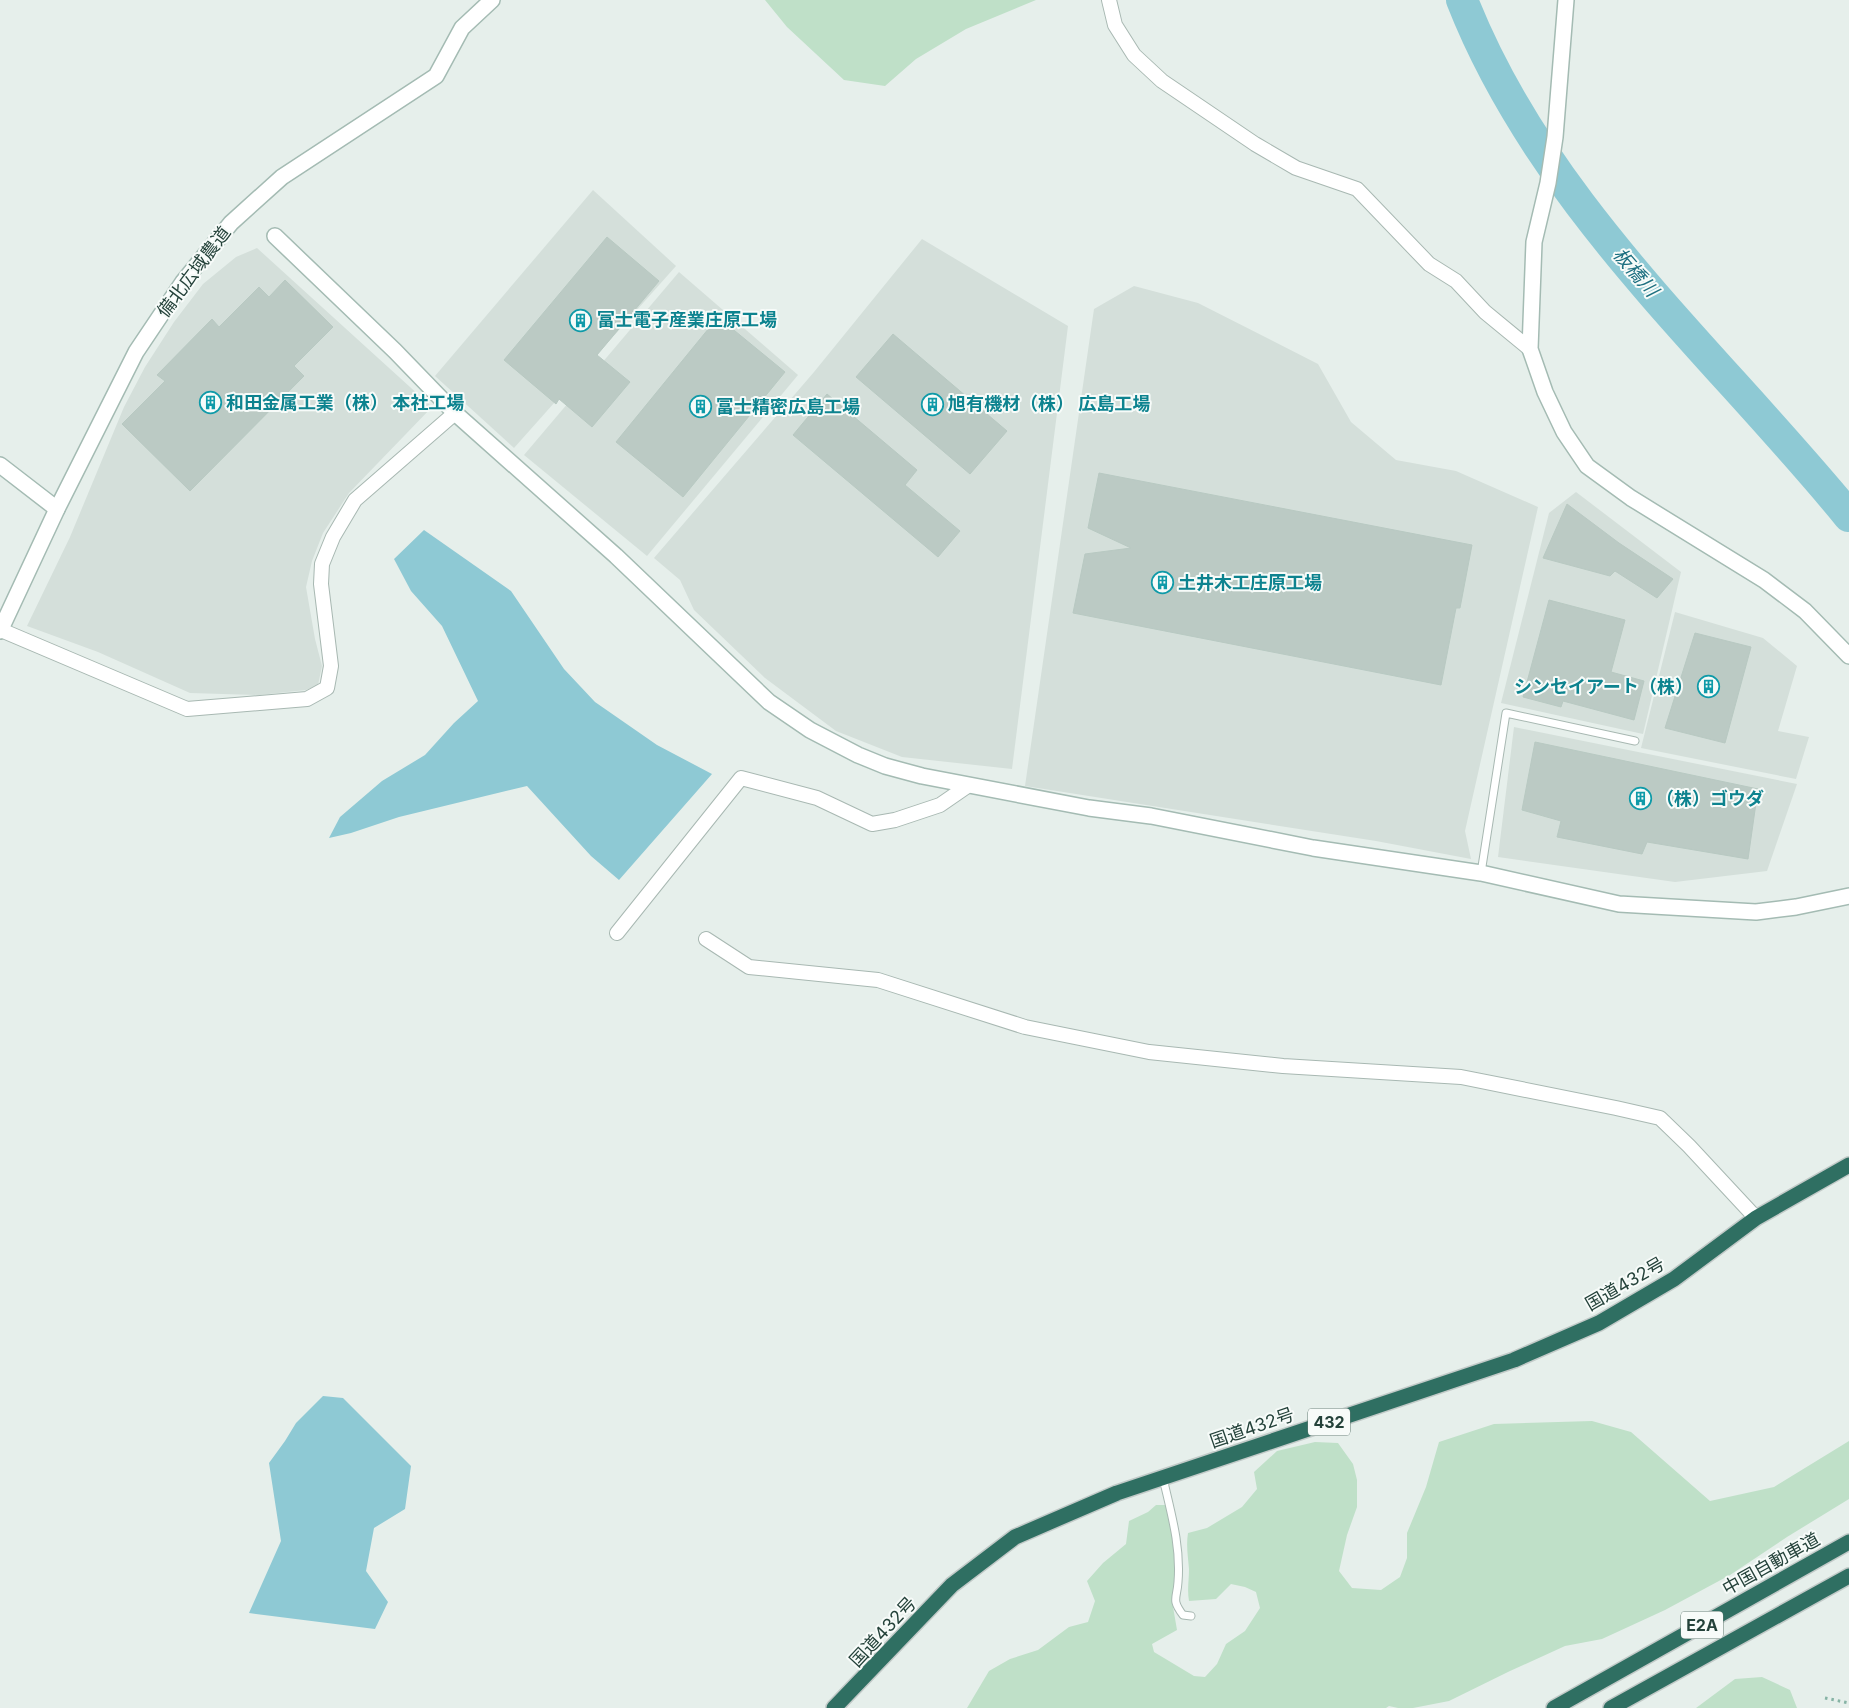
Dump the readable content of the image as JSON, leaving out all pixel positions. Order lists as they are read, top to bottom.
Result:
{
  "streets": {
    "highway": [
      "国道432号",
      "432",
      "中国自動車道",
      "E2A"
    ],
    "street": ["備北広域農道"]
  },
  "water": ["板橋川"],
  "places": {
    "building": [
      "富士電子産業庄原工場",
      "和田金属工業（株） 本社工場",
      "旭有機材（株） 広島工場",
      "冨士精密広島工場",
      "土井木工庄原工場",
      "シンセイアート（株）",
      "（株）ゴウダ"
    ]
  }
}
